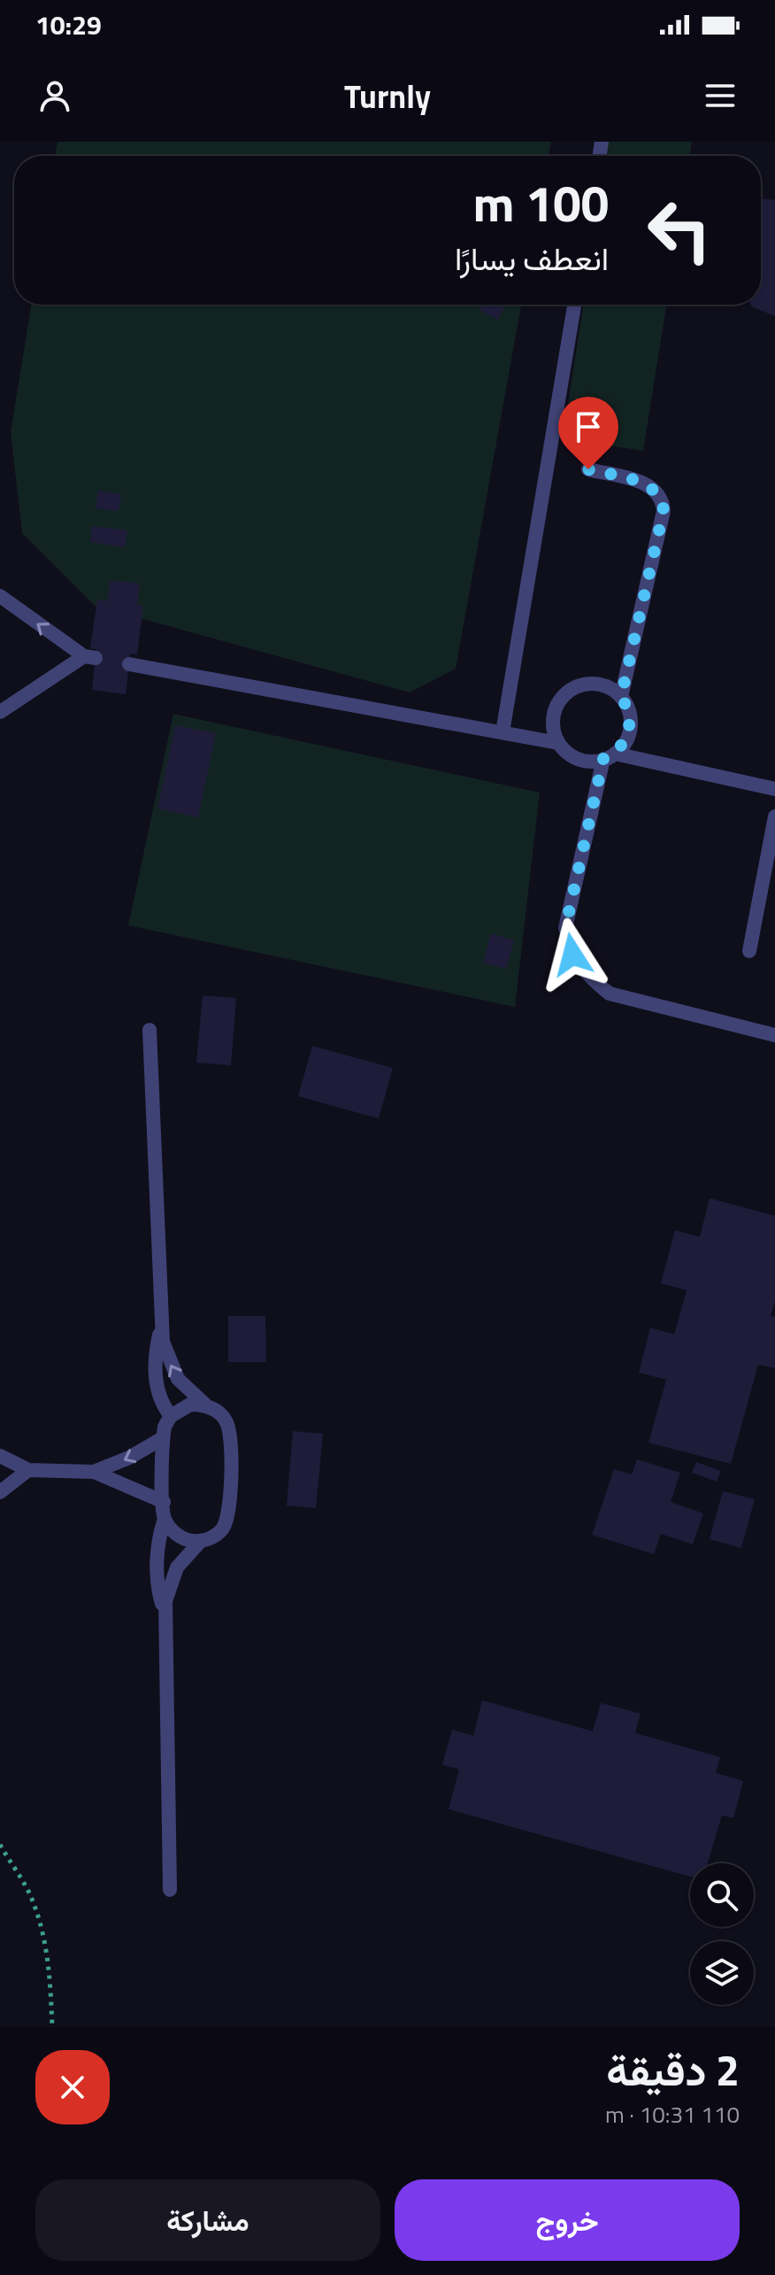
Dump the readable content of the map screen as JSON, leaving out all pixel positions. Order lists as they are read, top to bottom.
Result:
{
  "page": {
    "status": "10:29",
    "header": "Turnly",
    "turn": ["100 m", "انعطف يسارًا"],
    "heading": ["2 دقيقة", "110 m · 10:31"],
    "buttons": ["خروج", "مشاركة"]
  }
}
